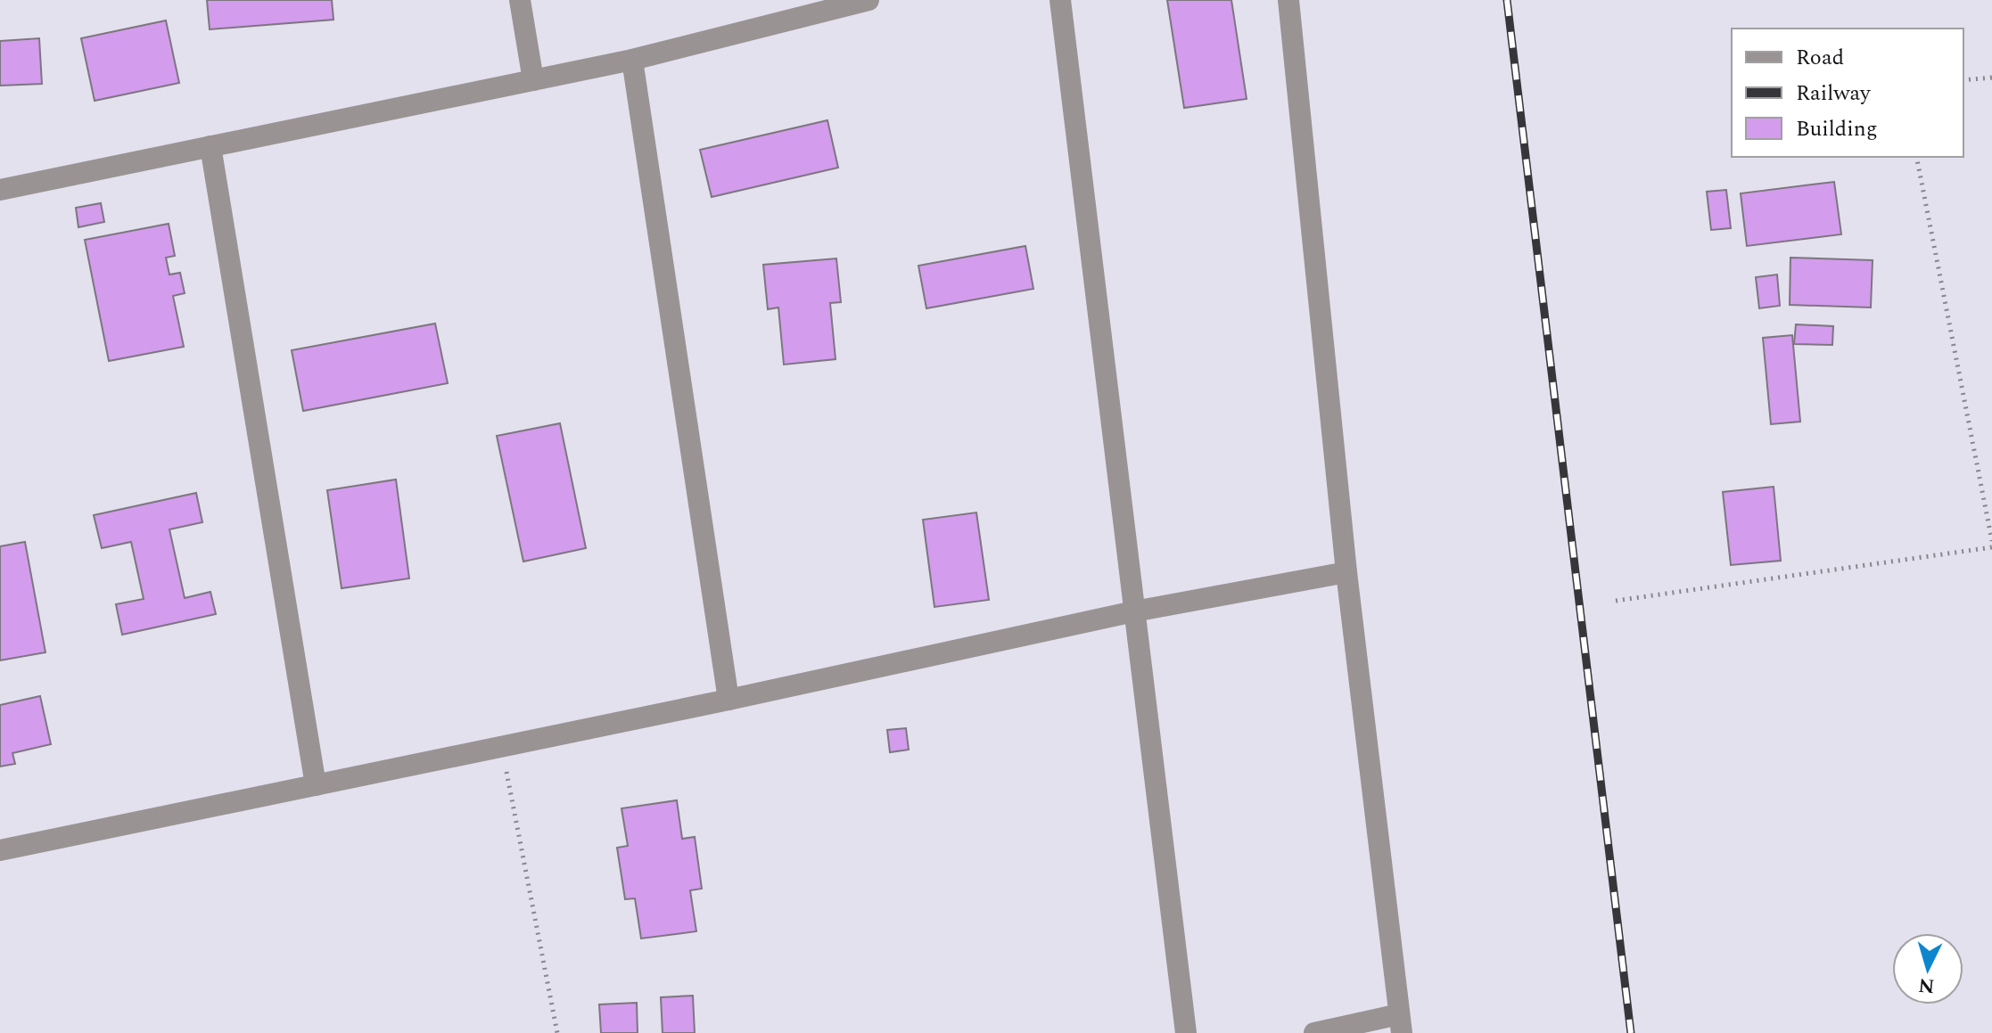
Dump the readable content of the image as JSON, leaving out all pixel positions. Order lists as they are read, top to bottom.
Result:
{
  "legend": ["Road", "Railway", "Building"],
  "north": "bottom"
}
